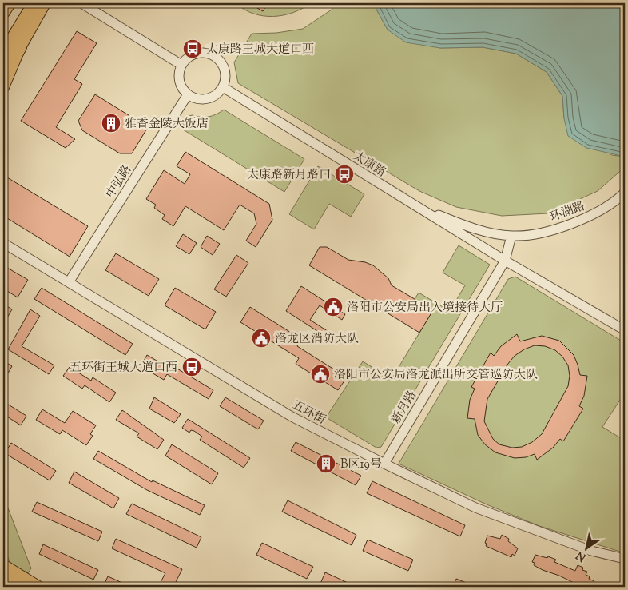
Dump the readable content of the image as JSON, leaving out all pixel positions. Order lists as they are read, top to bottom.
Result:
{
  "streets": {
    "street": [
      "太康路",
      "中弘路",
      "环湖路",
      "新月路",
      "五环街"
    ]
  },
  "crossings": [
    ["太康路", "中弘路"],
    ["太康路", "环湖路"],
    ["太康路", "新月路"],
    ["中弘路", "五环街"],
    ["环湖路", "新月路"],
    ["新月路", "五环街"]
  ],
  "places": {
    "bus stop": ["太康路王城大道口西", "太康路新月路口", "五环街王城大道口西"],
    "building": ["雅香金陵大饭店", "B区19号"],
    "public building": ["洛阳市公安局出入境接待大厅", "洛龙区消防大队", "洛阳市公安局洛龙派出所交管巡防大队"]
  },
  "north": "bottom left"
}
